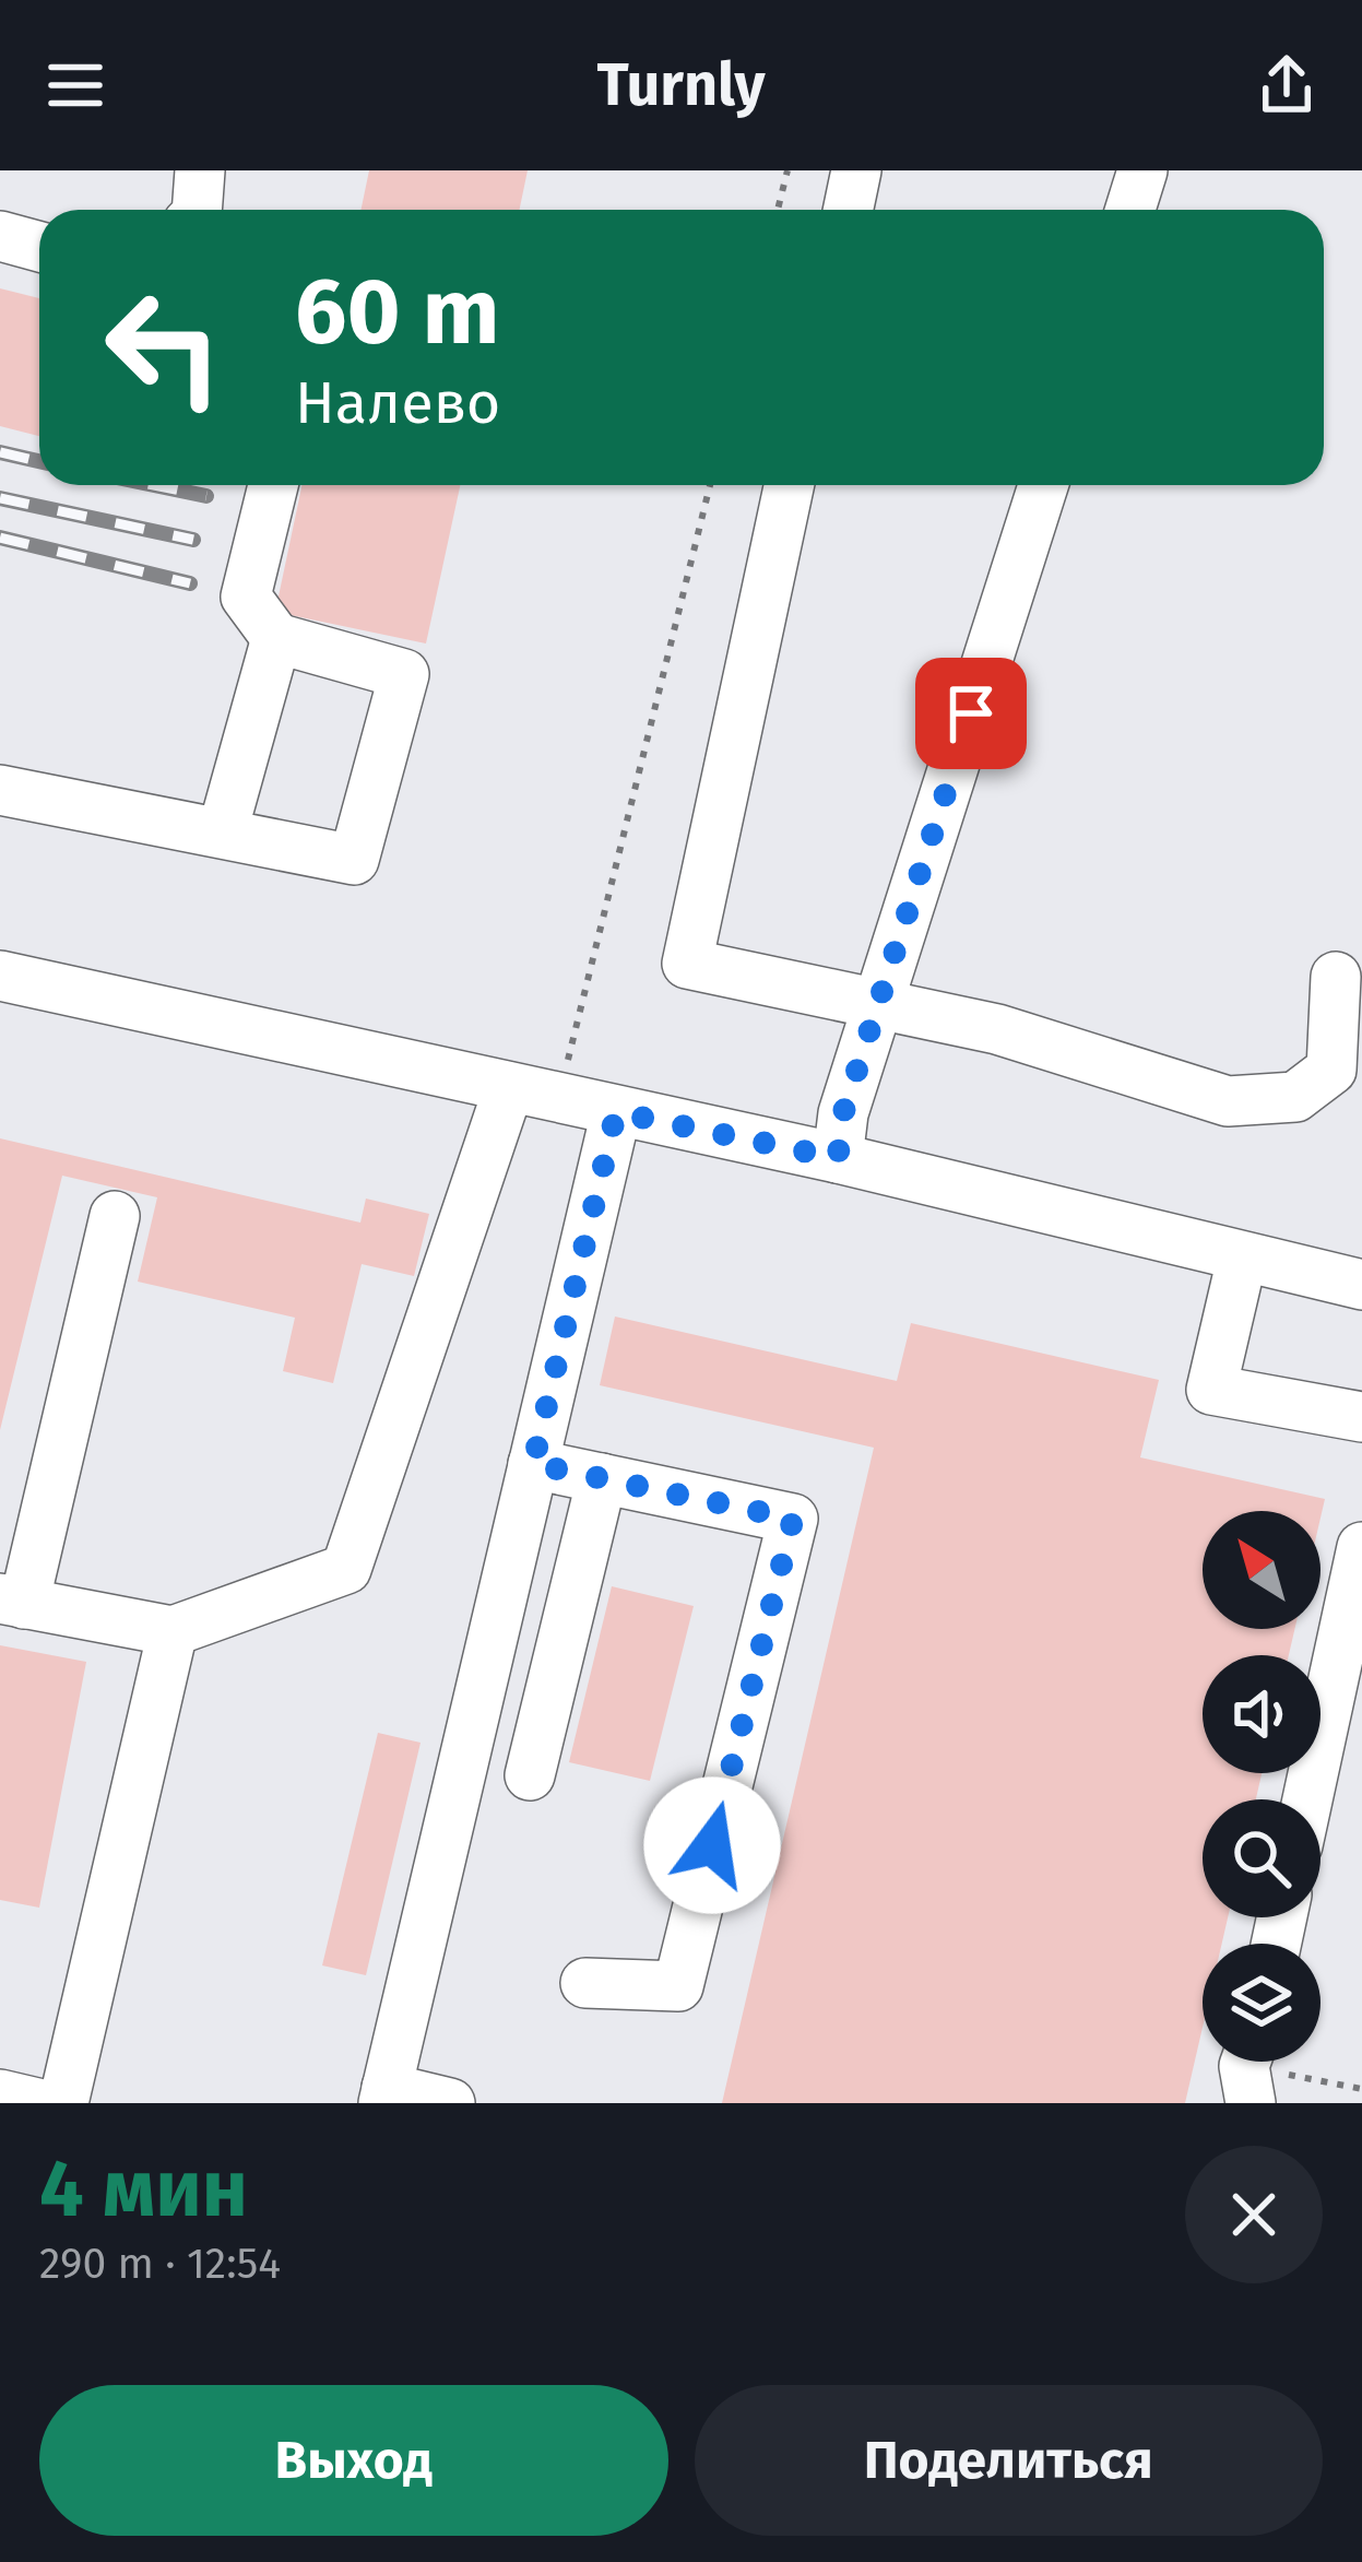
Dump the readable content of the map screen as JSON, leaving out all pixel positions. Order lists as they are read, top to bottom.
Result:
{
  "north": "top left",
  "page": {
    "header": "Turnly",
    "turn": ["60 m", "Налево"],
    "heading": ["4 мин", "290 m · 12:54"],
    "buttons": ["Выход", "Поделиться"]
  }
}
